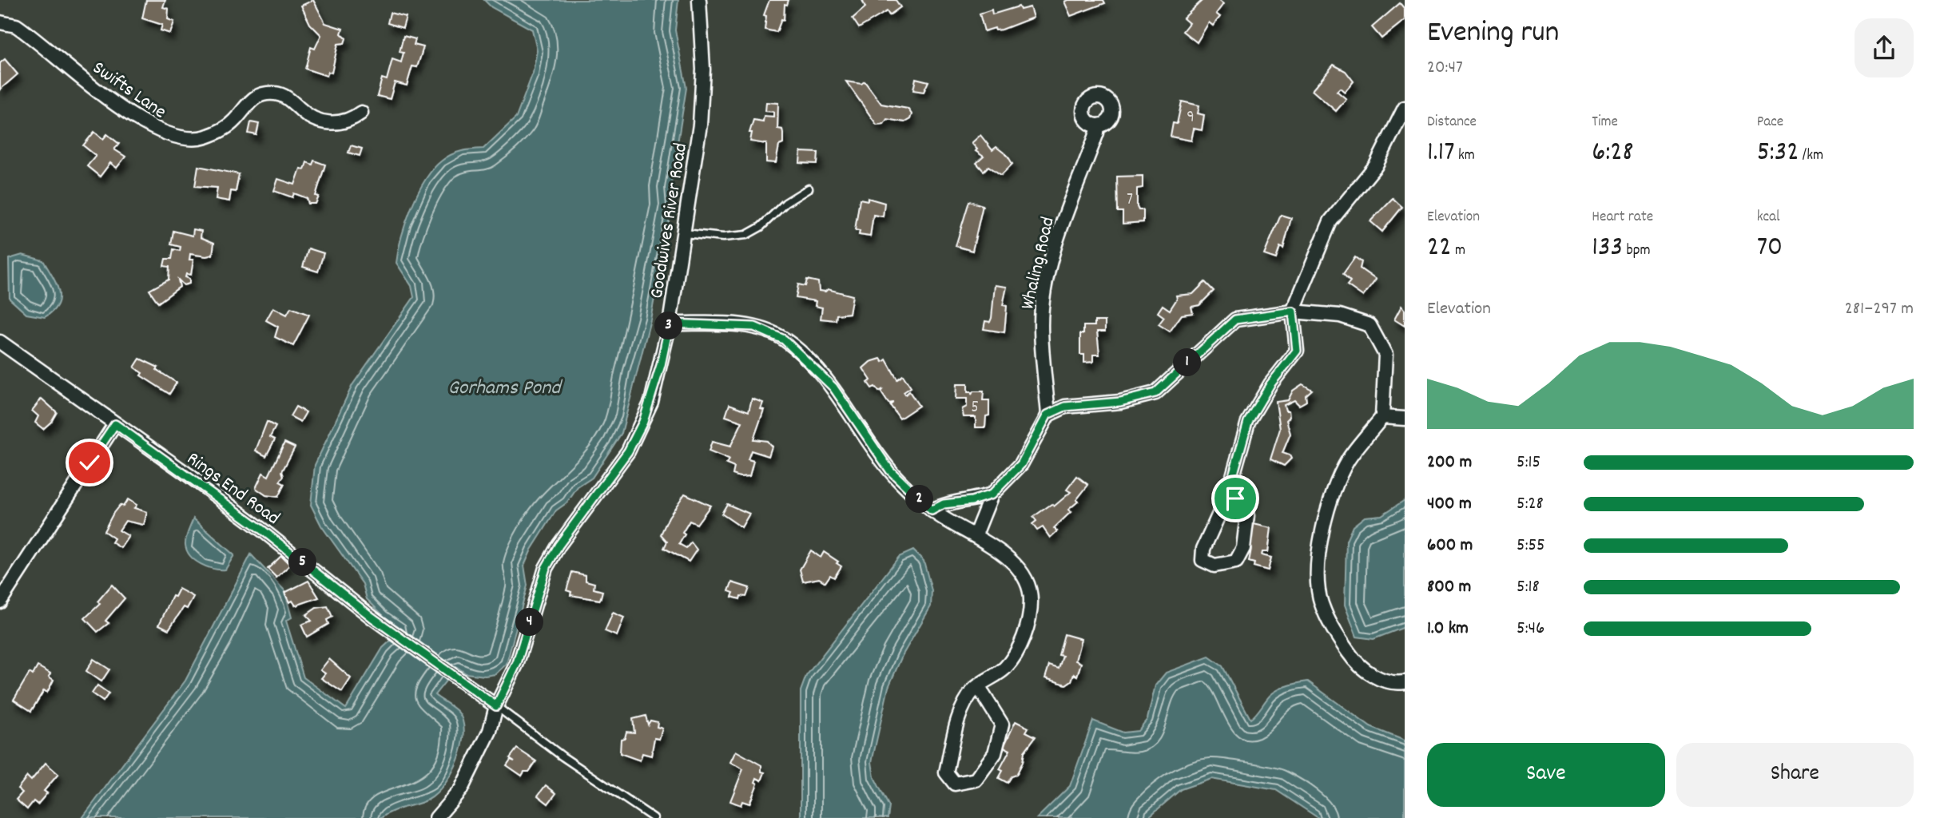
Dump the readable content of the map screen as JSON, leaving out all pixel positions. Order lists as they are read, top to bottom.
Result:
{
  "streets": {
    "street": [
      "Swifts Lane",
      "Goodwives River Road",
      "Whaling Road",
      "Rings End Road"
    ]
  },
  "crossings": [
    ["Goodwives River Road", "Rings End Road"]
  ],
  "water": ["Gorhams Pond"],
  "house_numbers": ["9", "7", "5"],
  "page": {
    "heading": ["Evening run", "20:47"],
    "stats": [
      ["Distance", "1.17 km"],
      ["Time", "6:28"],
      ["Pace", "5:32 /km"],
      ["Elevation", "22 m"],
      ["Heart rate", "133 bpm"],
      ["kcal", "70"]
    ],
    "chart": ["Elevation", "281–297 m"],
    "pins": [
      "3",
      "1",
      "2",
      "5",
      "4"
    ],
    "list": [
      {
        "name": "200 m",
        "note": "5:15"
      },
      {
        "name": "400 m",
        "note": "5:28"
      },
      {
        "name": "600 m",
        "note": "5:55"
      },
      {
        "name": "800 m",
        "note": "5:18"
      },
      {
        "name": "1.0 km",
        "note": "5:46"
      }
    ],
    "buttons": ["Save", "Share"]
  }
}
